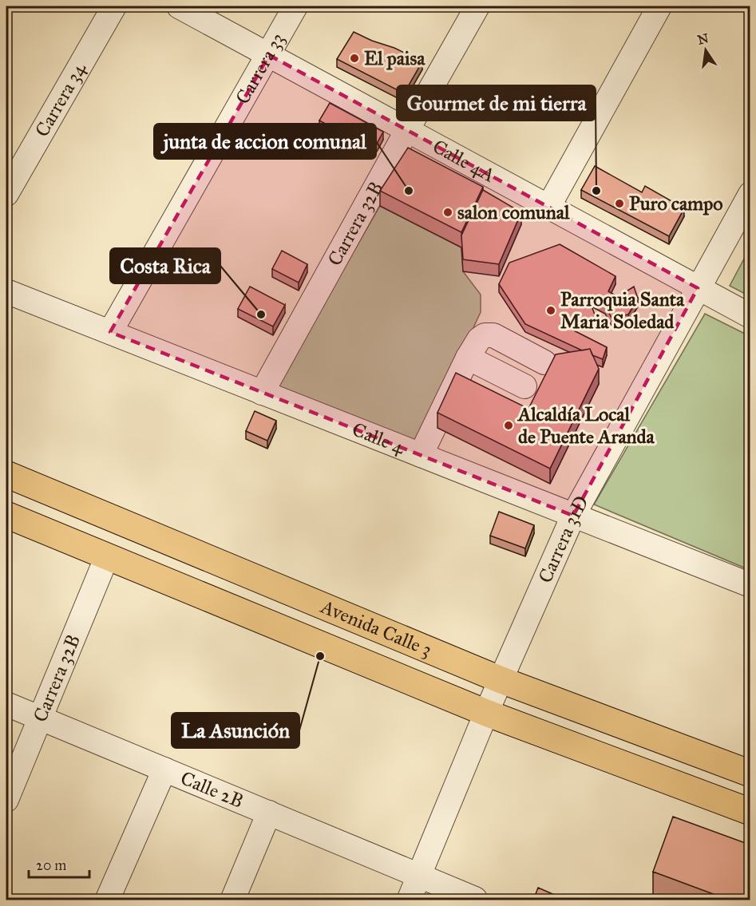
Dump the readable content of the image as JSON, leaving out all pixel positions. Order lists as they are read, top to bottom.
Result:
{
  "streets": {
    "main road": ["Avenida Calle 3"],
    "street": [
      "Carrera 33",
      "Carrera 34",
      "Calle 4A",
      "Carrera 32B",
      "Calle 4",
      "Carrera 31D",
      "Calle 2B"
    ]
  },
  "crossings": [
    ["Carrera 33", "Calle 4A"],
    ["Carrera 33", "Calle 4"],
    ["Calle 4A", "Carrera 32B"],
    ["Calle 4A", "Carrera 31D"],
    ["Carrera 32B", "Calle 4"],
    ["Carrera 32B", "Avenida Calle 3"],
    ["Carrera 32B", "Calle 2B"],
    ["Calle 4", "Carrera 31D"],
    ["Carrera 31D", "Avenida Calle 3"],
    ["Carrera 31D", "Calle 2B"]
  ],
  "places": [
    "El paisa",
    "junta de accion comunal",
    "Gourmet de mi tierra",
    "Puro campo",
    "salon comunal",
    "Parroquia Santa Maria Soledad",
    "Costa Rica",
    "Alcaldía Local de Puente Aranda",
    "La Asunción"
  ],
  "scale_bar": "20 m",
  "north": "top"
}
